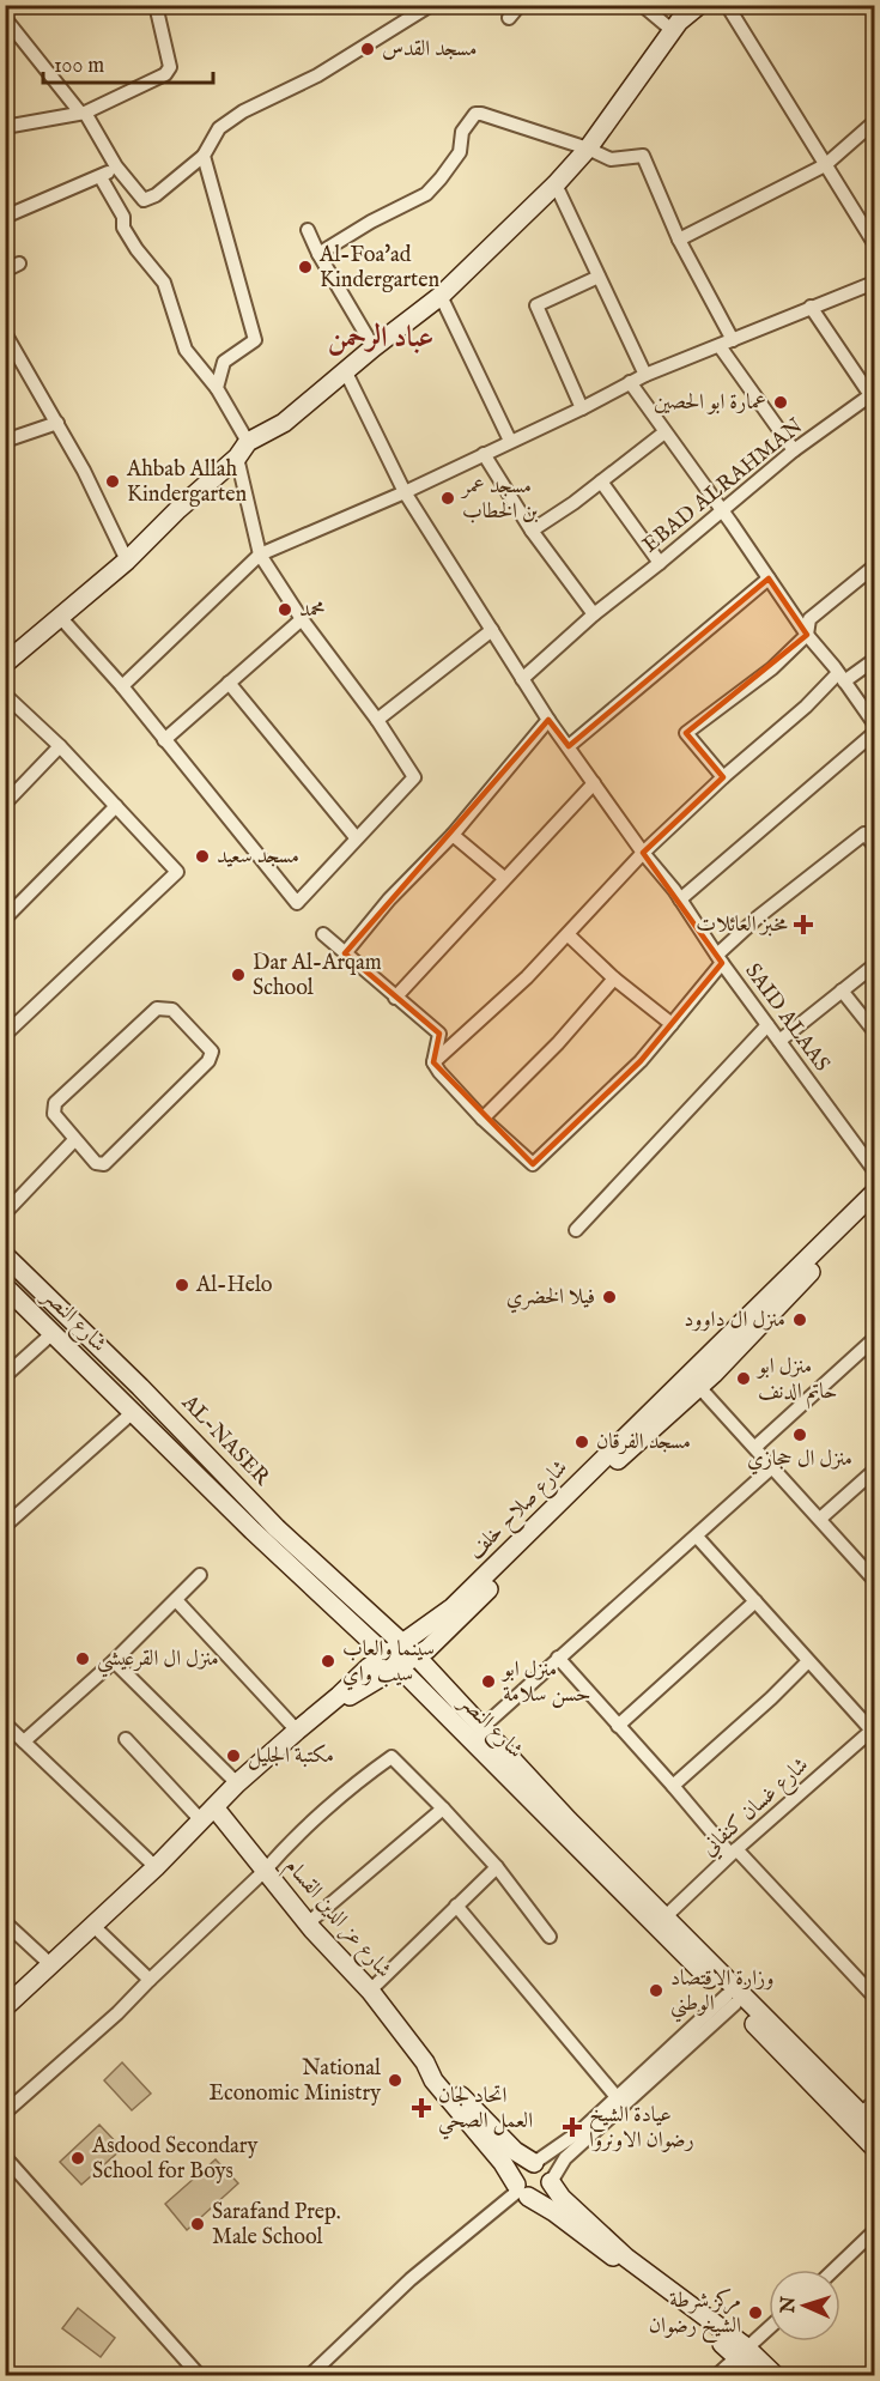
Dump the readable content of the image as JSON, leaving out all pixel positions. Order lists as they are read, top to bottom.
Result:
{
  "streets": {
    "main road": [
      "شارع النصر",
      "AL-NASER",
      "شارع صلاح خلف",
      "شارع عز الدين القسام"
    ],
    "street": ["EBAD ALRAHMAN", "SAID ALAAS", "شارع غسان كنفاني"]
  },
  "crossings": [
    ["EBAD ALRAHMAN", "SAID ALAAS"],
    ["شارع النصر", "AL-NASER"],
    ["شارع النصر", "شارع صلاح خلف"],
    ["شارع النصر", "شارع غسان كنفاني"],
    ["AL-NASER", "شارع صلاح خلف"],
    ["شارع صلاح خلف", "شارع عز الدين القسام"]
  ],
  "districts": ["عباد الرحمن"],
  "places": {
    "other": [
      "مسجد القدس",
      "Al-Foa'ad Kindergarten",
      "عمارة ابو الحصين",
      "Ahbab Allah Kindergarten",
      "مسجد عمر بن الخطاب",
      "محمد",
      "مسجد سعيد",
      "Dar Al-Arqam School",
      "Al-Helo",
      "فيلا الخضري",
      "منزل ال داوود",
      "منزل ابو حاتم الدنف",
      "منزل ال حجازي",
      "مسجد الفرقان",
      "منزل ال القرعيشي",
      "سينما والعاب سيب واي",
      "منزل ابو حسن سلامة",
      "مكتبة الجليل",
      "وزارة الاقتصاد الوطني",
      "National Economic Ministry",
      "Asdood Secondary School for Boys",
      "Sarafand Prep. Male School",
      "مركز شرطة الشيخ رضوان"
    ],
    "health": ["مخبز العائلات", "اتحاد لجان العمل الصحي", "عيادة الشيخ رضوان الاونروا"]
  },
  "scale_bar": "100 m",
  "north": "left"
}
